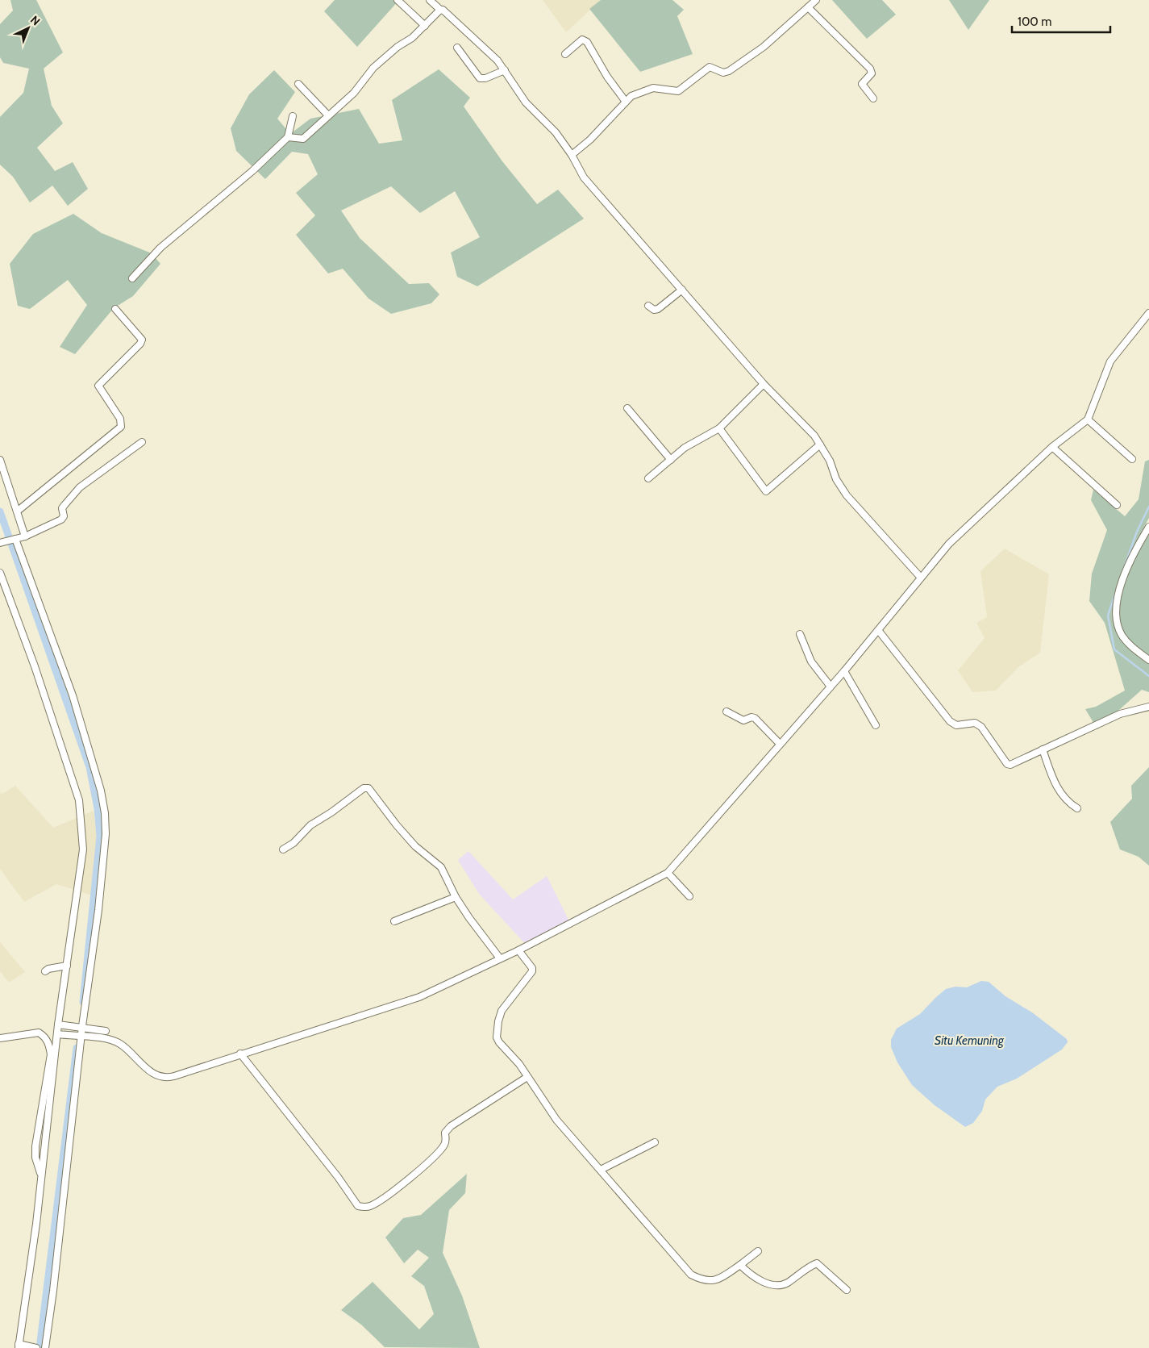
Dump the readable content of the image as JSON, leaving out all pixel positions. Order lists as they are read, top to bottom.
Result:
{
  "water": ["Situ Kemuning"],
  "scale_bar": "100 m",
  "north": "top right"
}
